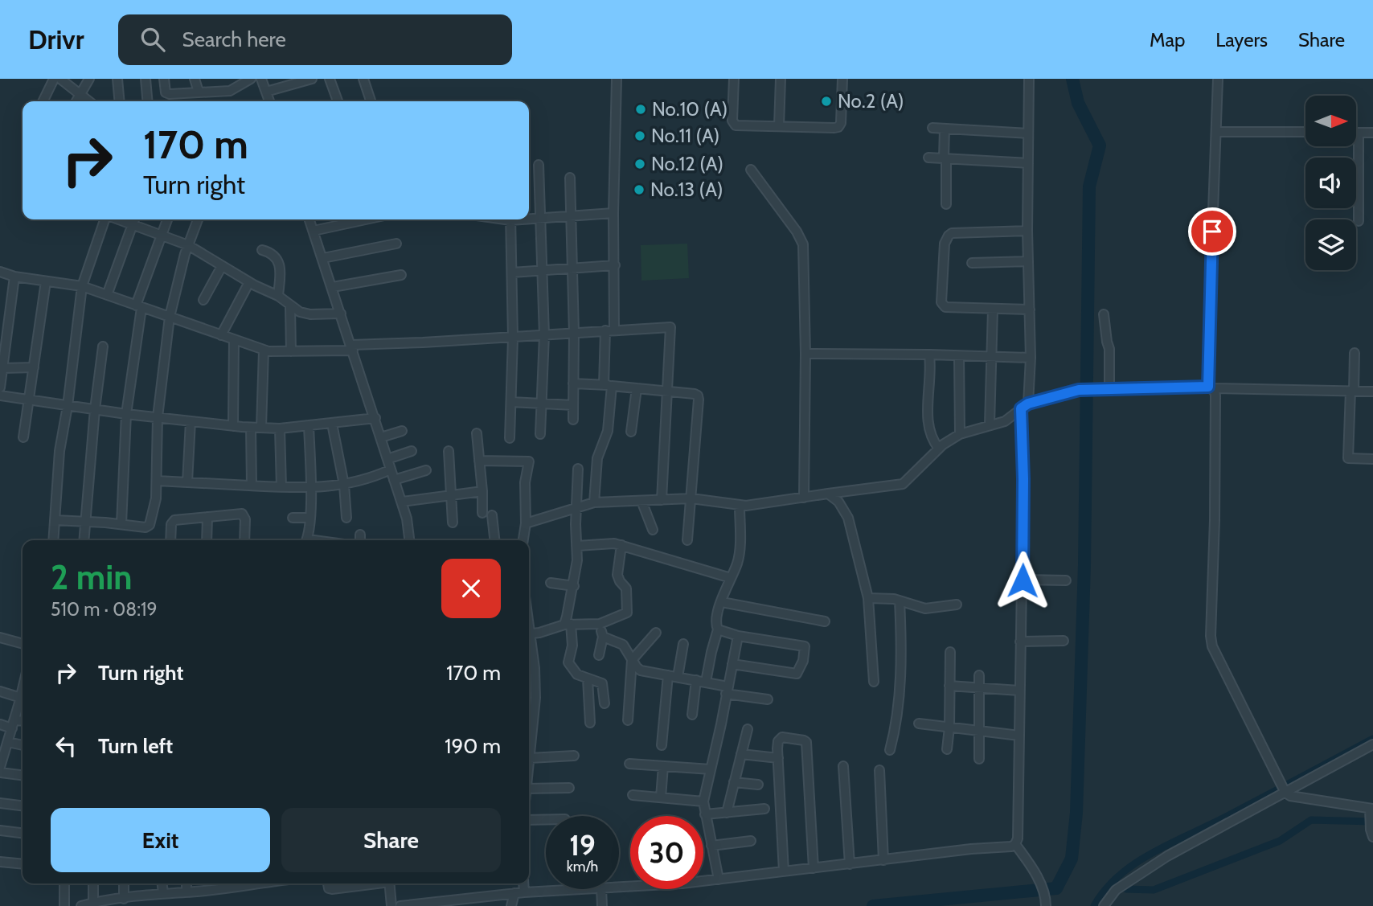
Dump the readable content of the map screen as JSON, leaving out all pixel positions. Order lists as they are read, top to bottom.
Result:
{
  "places": [
    "No.2 (A)",
    "No.10 (A)",
    "No.11 (A)",
    "No.12 (A)",
    "No.13 (A)"
  ],
  "north": "right",
  "page": {
    "header": "Drivr",
    "search": "Search here",
    "nav": ["Map", "Layers", "Share"],
    "turn": ["170 m", "Turn right"],
    "heading": ["2 min", "510 m · 08:19"],
    "list": [
      {
        "name": "Turn right",
        "value": "170 m"
      },
      {
        "name": "Turn left",
        "value": "190 m"
      }
    ],
    "buttons": ["Exit", "Share"],
    "speed": "19 km/h",
    "limit": "30"
  }
}
